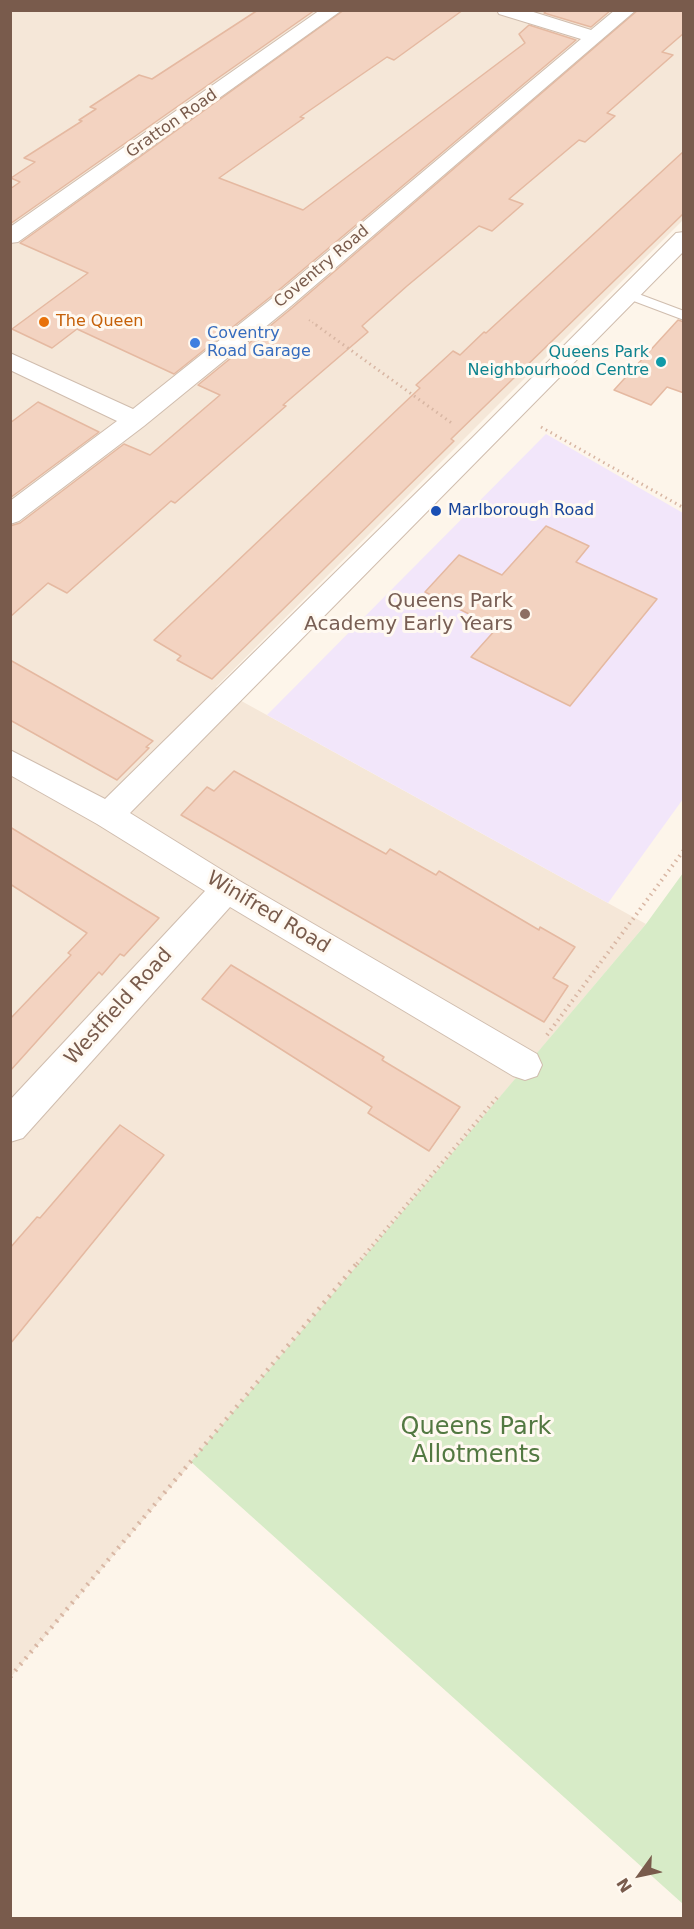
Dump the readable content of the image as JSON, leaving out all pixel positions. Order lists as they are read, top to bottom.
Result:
{
  "streets": {
    "street": [
      "Gratton Road",
      "Coventry Road",
      "Winifred Road",
      "Westfield Road"
    ]
  },
  "crossings": [
    ["Winifred Road", "Westfield Road"]
  ],
  "parks": ["Queens Park Allotments"],
  "places": [
    "The Queen",
    "Coventry Road Garage",
    "Queens Park Neighbourhood Centre",
    "Marlborough Road",
    "Queens Park Academy Early Years"
  ],
  "north": "bottom left"
}
